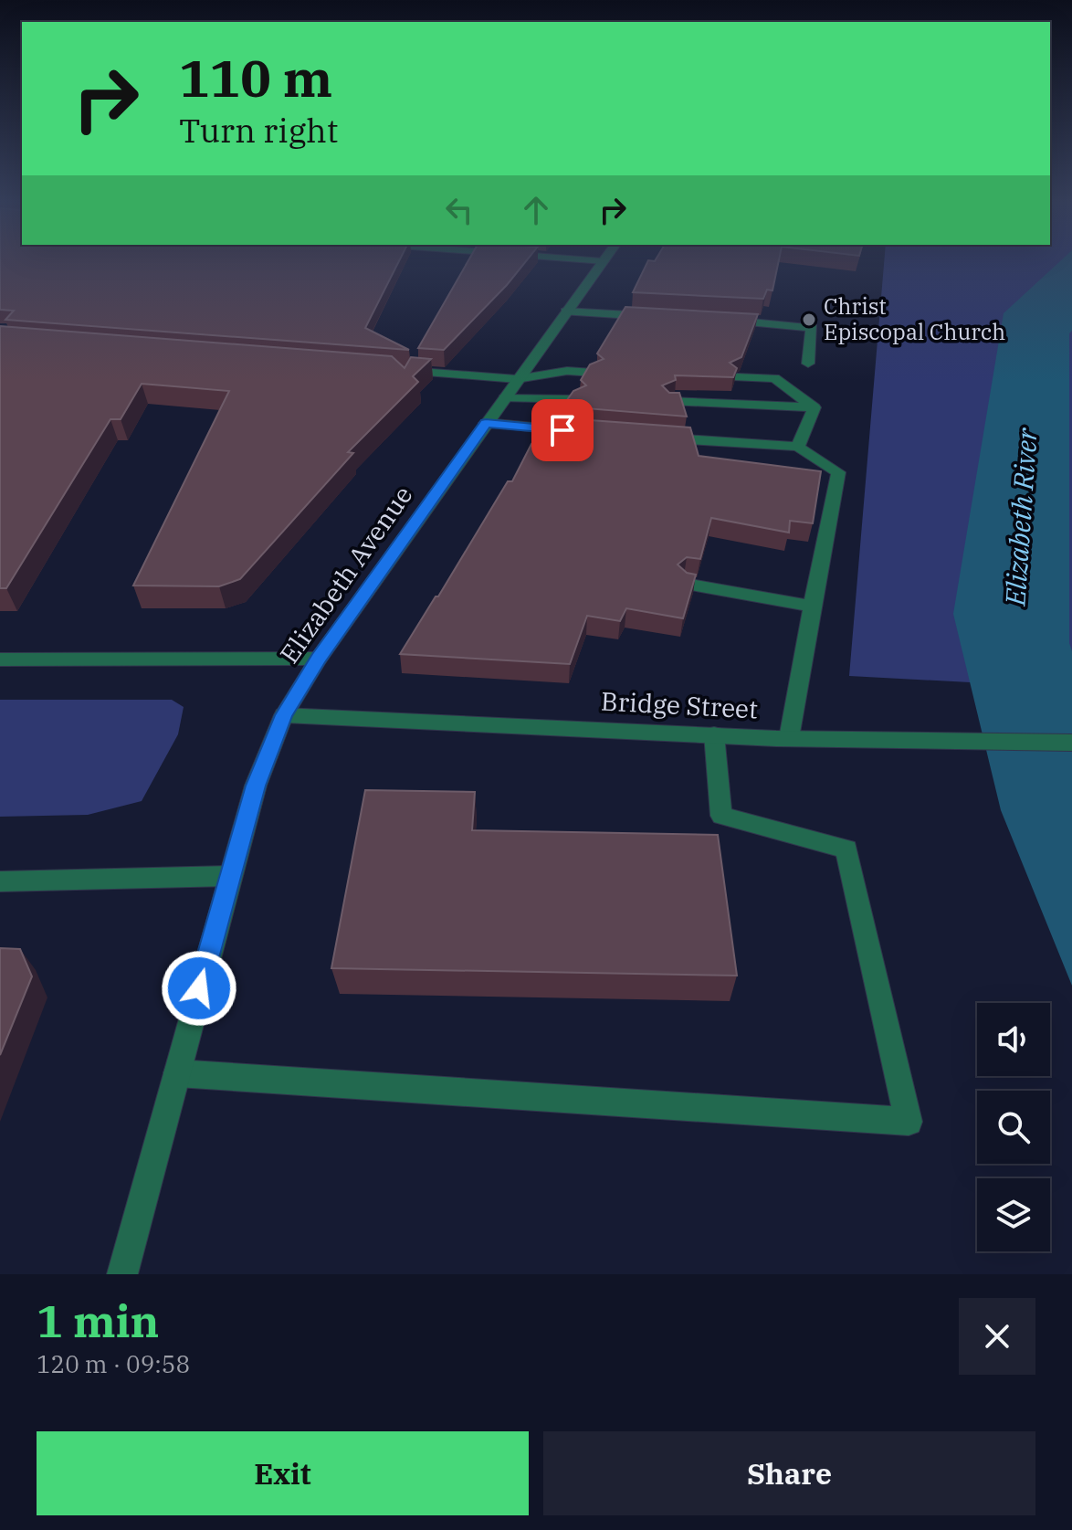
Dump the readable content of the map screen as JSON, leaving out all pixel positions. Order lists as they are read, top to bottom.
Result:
{
  "streets": {
    "street": ["Elizabeth Avenue", "Bridge Street"]
  },
  "crossings": [
    ["Elizabeth Avenue", "Bridge Street"]
  ],
  "water": ["Elizabeth River"],
  "places": ["Christ Episcopal Church"],
  "page": {
    "turn": ["110 m", "Turn right"],
    "heading": ["1 min", "120 m · 09:58"],
    "buttons": ["Exit", "Share"]
  }
}
